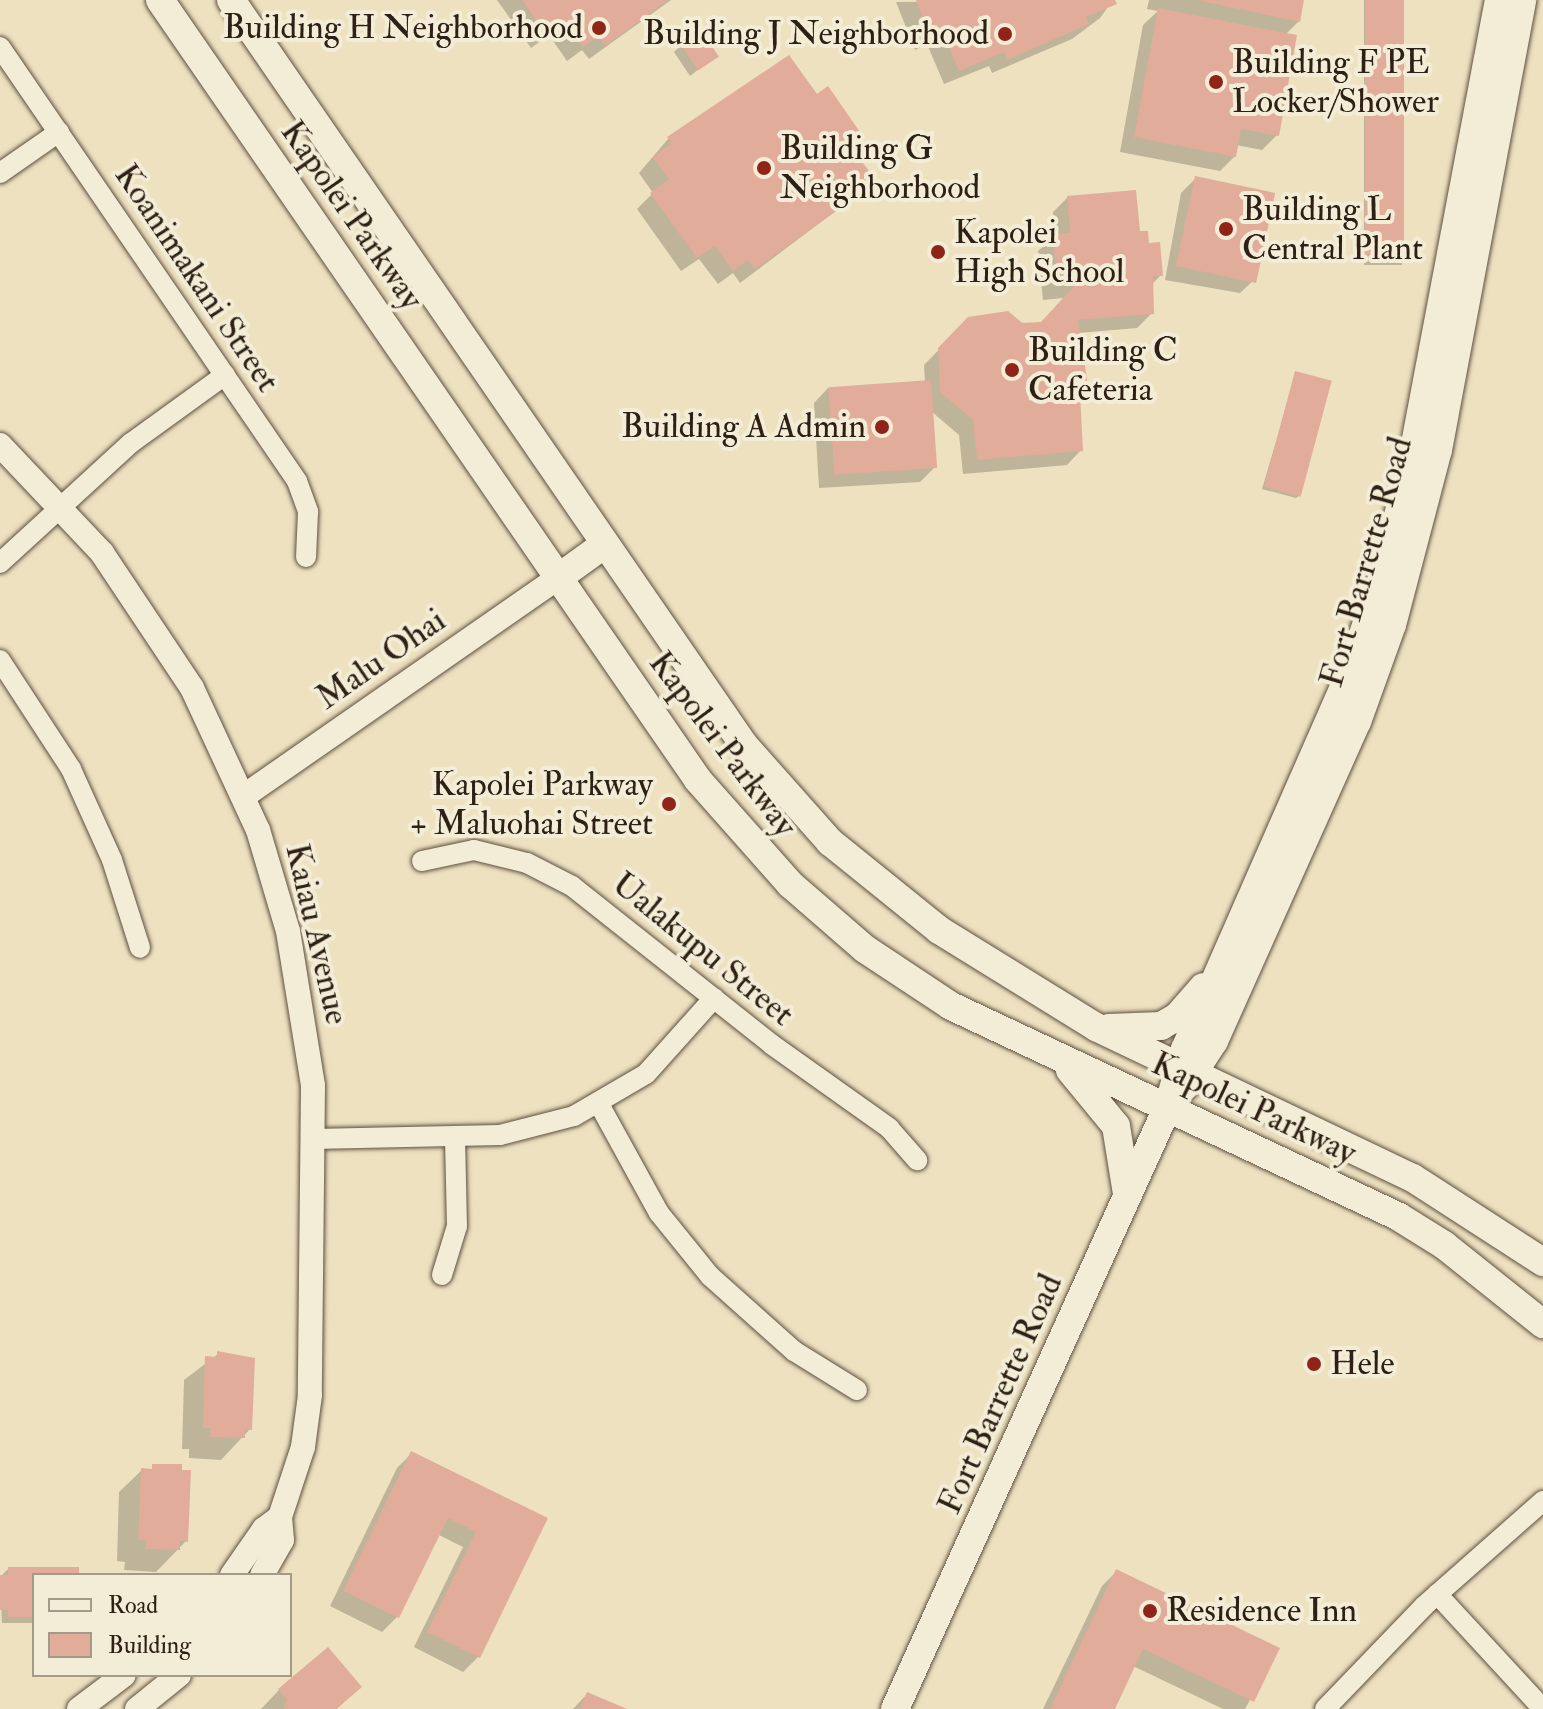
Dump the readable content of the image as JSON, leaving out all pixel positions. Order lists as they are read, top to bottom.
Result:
{
  "streets": {
    "main road": ["Kapolei Parkway", "Fort Barrette Road"],
    "street": [
      "Koanimakani Street",
      "Malu Ohai",
      "Kaiau Avenue",
      "Ualakupu Street"
    ]
  },
  "crossings": [
    ["Kapolei Parkway", "Fort Barrette Road"],
    ["Kapolei Parkway", "Malu Ohai"],
    ["Malu Ohai", "Kaiau Avenue"]
  ],
  "places": [
    "Building H Neighborhood",
    "Building J Neighborhood",
    "Building F PE Locker/Shower",
    "Building G Neighborhood",
    "Building L Central Plant",
    "Kapolei High School",
    "Building C Cafeteria",
    "Building A Admin",
    "Kapolei Parkway + Maluohai Street",
    "Hele",
    "Residence Inn"
  ],
  "legend": ["Road", "Building"]
}
